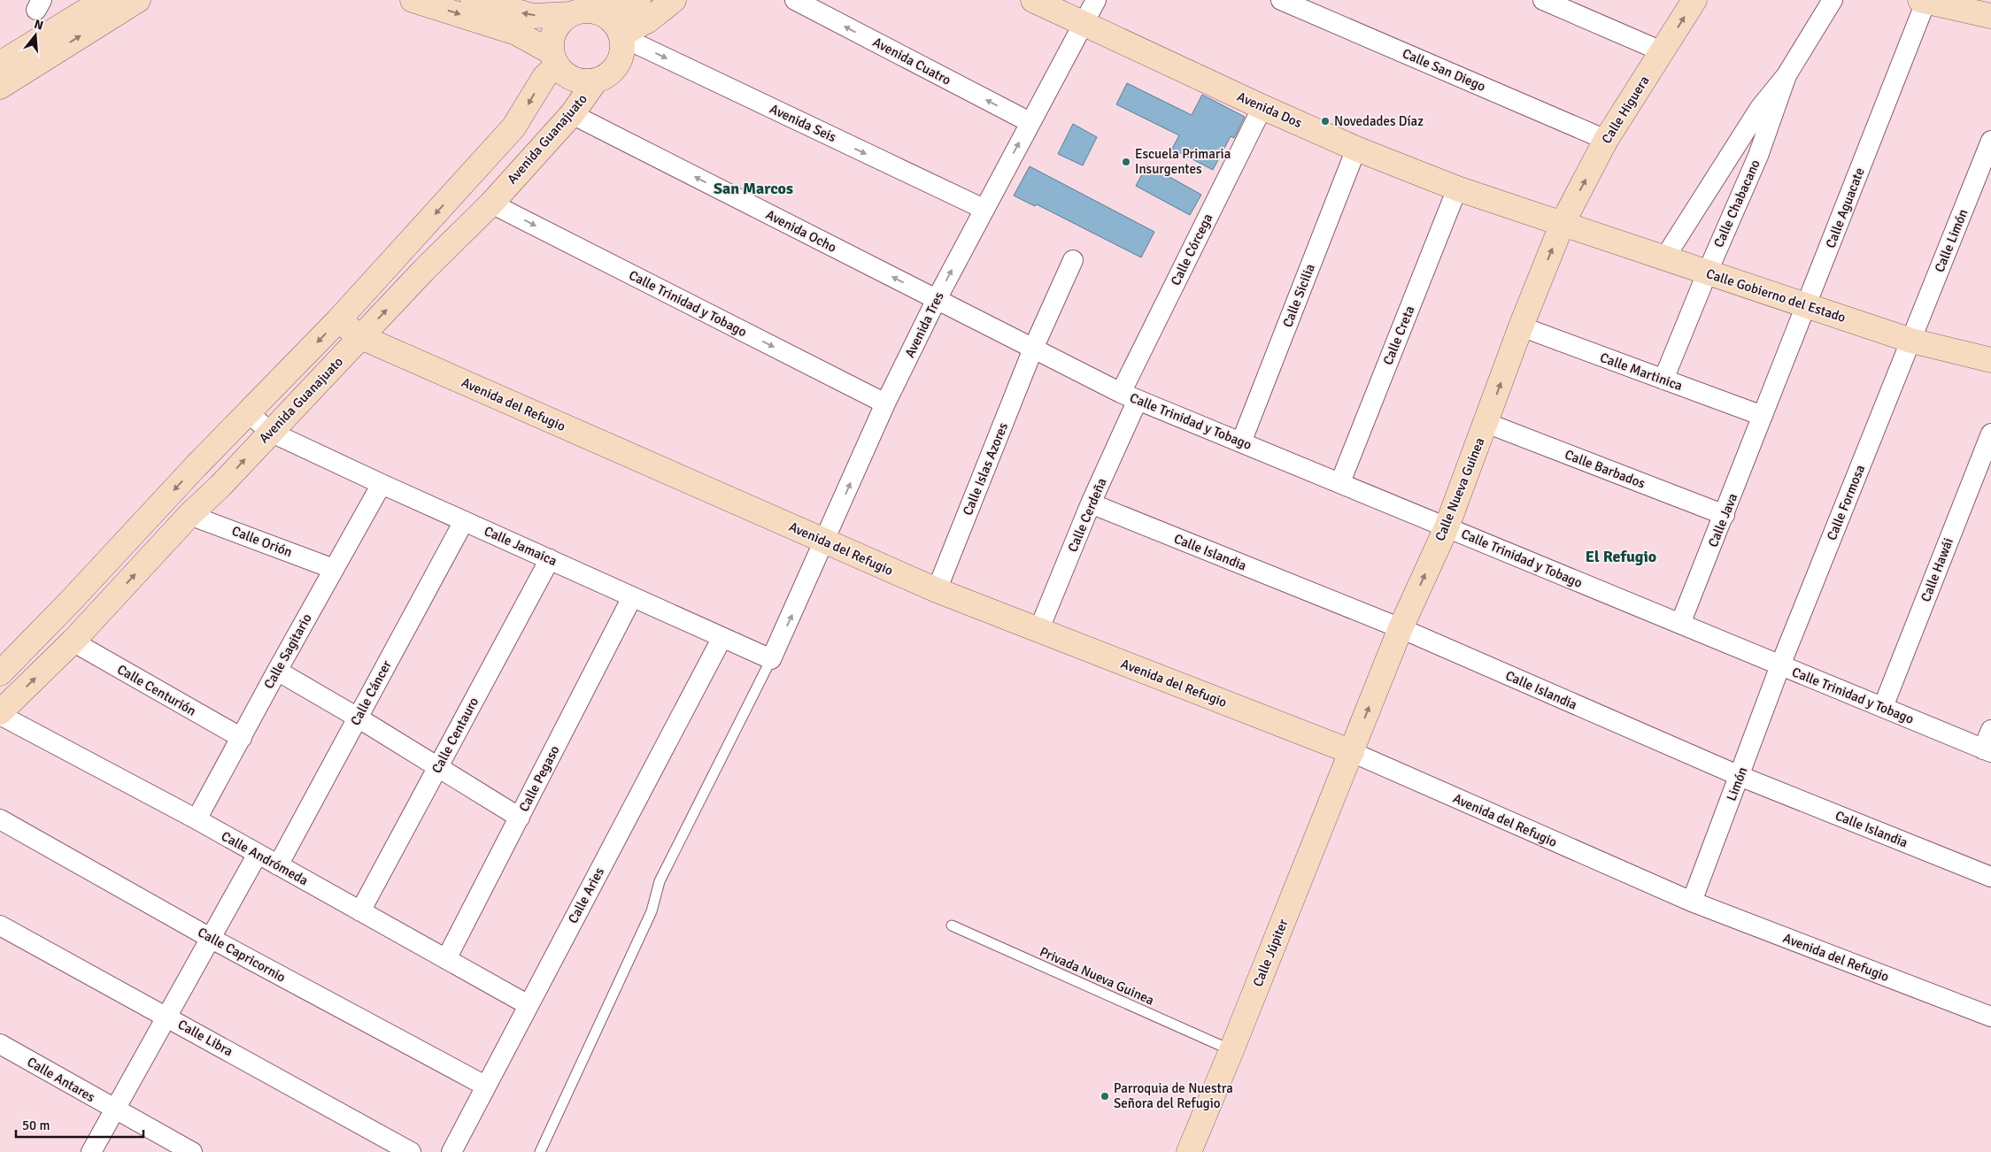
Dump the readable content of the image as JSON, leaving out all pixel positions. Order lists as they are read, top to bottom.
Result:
{
  "streets": {
    "street": [
      "Avenida Cuatro",
      "Calle San Diego",
      "Avenida Dos",
      "Calle Higuera",
      "Avenida Seis",
      "Avenida Guanajuato",
      "Calle Chabacano",
      "Calle Aguacate",
      "Avenida Ocho",
      "Calle Limón",
      "Calle Córcega",
      "Calle Sicilia",
      "Calle Gobierno del Estado",
      "Calle Trinidad y Tobago",
      "Avenida Tres",
      "Calle Creta",
      "Calle Martinica",
      "Avenida del Refugio",
      "Calle Islas Azores",
      "Calle Barbados",
      "Calle Nueva Guinea",
      "Calle Formosa",
      "Calle Cerdeña",
      "Calle Java",
      "Calle Orión",
      "Calle Jamaica",
      "Calle Islandia",
      "Calle Hawái",
      "Calle Sagitario",
      "Calle Centurión",
      "Calle Cáncer",
      "Calle Centauro",
      "Calle Pegaso",
      "Limón",
      "Calle Andrómeda",
      "Calle Aries",
      "Calle Júpiter",
      "Calle Capricornio",
      "Calle Libra",
      "Calle Antares"
    ],
    "lane": ["Privada Nueva Guinea"]
  },
  "crossings": [
    ["Avenida Cuatro", "Avenida Tres"],
    ["Calle San Diego", "Calle Higuera"],
    ["Avenida Dos", "Calle Higuera"],
    ["Avenida Dos", "Calle Córcega"],
    ["Avenida Dos", "Calle Sicilia"],
    ["Avenida Dos", "Calle Gobierno del Estado"],
    ["Avenida Dos", "Avenida Tres"],
    ["Avenida Dos", "Calle Creta"],
    ["Avenida Dos", "Calle Nueva Guinea"],
    ["Calle Higuera", "Calle Gobierno del Estado"],
    ["Calle Higuera", "Calle Nueva Guinea"],
    ["Avenida Seis", "Avenida Guanajuato"],
    ["Avenida Seis", "Avenida Tres"],
    ["Avenida Guanajuato", "Avenida Ocho"],
    ["Avenida Guanajuato", "Calle Trinidad y Tobago"],
    ["Avenida Guanajuato", "Avenida del Refugio"],
    ["Avenida Guanajuato", "Calle Orión"],
    ["Avenida Guanajuato", "Calle Jamaica"],
    ["Avenida Guanajuato", "Calle Centurión"],
    ["Avenida Guanajuato", "Calle Andrómeda"],
    ["Calle Chabacano", "Calle Gobierno del Estado"],
    ["Calle Chabacano", "Calle Martinica"],
    ["Calle Aguacate", "Calle Gobierno del Estado"],
    ["Calle Aguacate", "Calle Martinica"],
    ["Calle Aguacate", "Calle Java"],
    ["Avenida Ocho", "Calle Trinidad y Tobago"],
    ["Avenida Ocho", "Avenida Tres"],
    ["Calle Limón", "Calle Gobierno del Estado"],
    ["Calle Limón", "Calle Formosa"],
    ["Calle Córcega", "Calle Trinidad y Tobago"],
    ["Calle Córcega", "Calle Cerdeña"],
    ["Calle Sicilia", "Calle Trinidad y Tobago"],
    ["Calle Gobierno del Estado", "Calle Nueva Guinea"],
    ["Calle Gobierno del Estado", "Calle Formosa"],
    ["Calle Trinidad y Tobago", "Avenida Tres"],
    ["Calle Trinidad y Tobago", "Calle Creta"],
    ["Calle Trinidad y Tobago", "Calle Islas Azores"],
    ["Calle Trinidad y Tobago", "Calle Nueva Guinea"],
    ["Calle Trinidad y Tobago", "Calle Formosa"],
    ["Calle Trinidad y Tobago", "Calle Cerdeña"],
    ["Calle Trinidad y Tobago", "Calle Java"],
    ["Calle Trinidad y Tobago", "Calle Hawái"],
    ["Calle Trinidad y Tobago", "Limón"],
    ["Avenida Tres", "Avenida del Refugio"],
    ["Avenida Tres", "Calle Jamaica"],
    ["Calle Martinica", "Calle Nueva Guinea"],
    ["Calle Martinica", "Calle Java"],
    ["Avenida del Refugio", "Calle Islas Azores"],
    ["Avenida del Refugio", "Calle Nueva Guinea"],
    ["Avenida del Refugio", "Calle Cerdeña"],
    ["Avenida del Refugio", "Limón"],
    ["Avenida del Refugio", "Calle Júpiter"],
    ["Calle Barbados", "Calle Nueva Guinea"],
    ["Calle Barbados", "Calle Java"],
    ["Calle Nueva Guinea", "Calle Islandia"],
    ["Calle Nueva Guinea", "Calle Júpiter"],
    ["Calle Formosa", "Limón"],
    ["Calle Cerdeña", "Calle Islandia"],
    ["Calle Orión", "Calle Sagitario"],
    ["Calle Jamaica", "Calle Sagitario"],
    ["Calle Jamaica", "Calle Cáncer"],
    ["Calle Jamaica", "Calle Centauro"],
    ["Calle Jamaica", "Calle Pegaso"],
    ["Calle Jamaica", "Calle Aries"],
    ["Calle Islandia", "Limón"],
    ["Calle Sagitario", "Calle Centurión"],
    ["Calle Sagitario", "Calle Andrómeda"],
    ["Calle Cáncer", "Calle Andrómeda"],
    ["Calle Centauro", "Calle Andrómeda"],
    ["Calle Pegaso", "Calle Andrómeda"],
    ["Calle Andrómeda", "Calle Aries"],
    ["Calle Aries", "Calle Capricornio"],
    ["Calle Júpiter", "Privada Nueva Guinea"]
  ],
  "one_way": [
    "Avenida Cuatro",
    "Calle Higuera",
    "Avenida Seis",
    "Avenida Ocho",
    "Avenida Tres",
    "Calle Nueva Guinea"
  ],
  "districts": ["San Marcos", "El Refugio"],
  "places": ["Novedades Díaz", "Escuela Primaria Insurgentes", "Parroquia de Nuestra Señora del Refugio"],
  "scale_bar": "50 m",
  "north": "top"
}
